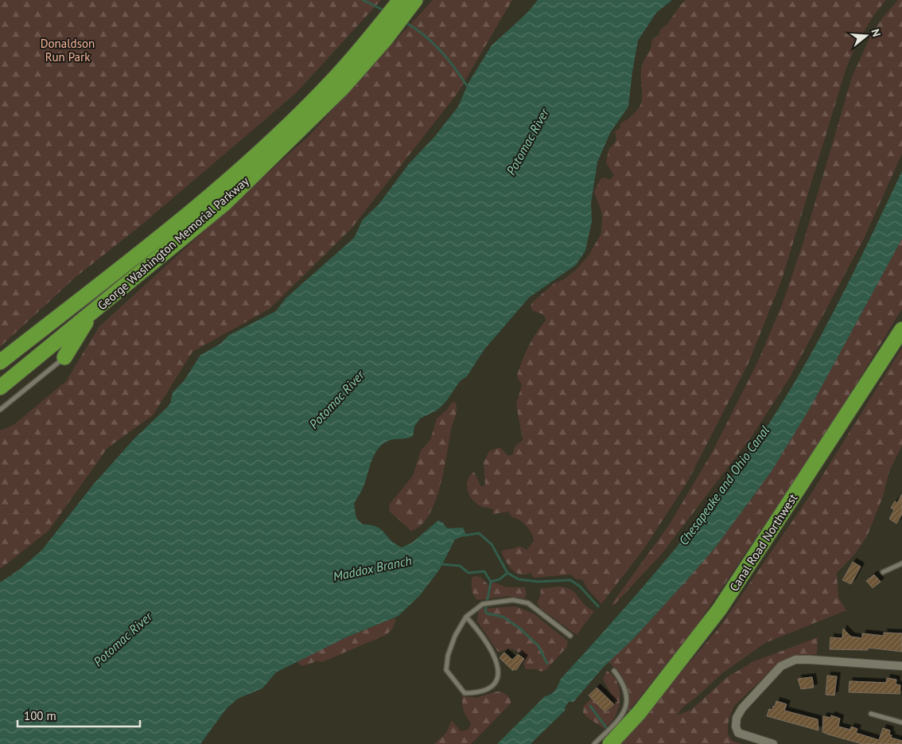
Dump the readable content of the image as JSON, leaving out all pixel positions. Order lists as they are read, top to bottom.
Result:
{
  "streets": {
    "highway": ["George Washington Memorial Parkway", "Canal Road Northwest"]
  },
  "water": ["Potomac River", "Chesapeake and Ohio Canal", "Maddox Branch"],
  "parks": ["Donaldson Run Park"],
  "scale_bar": "100 m",
  "north": "right"
}
